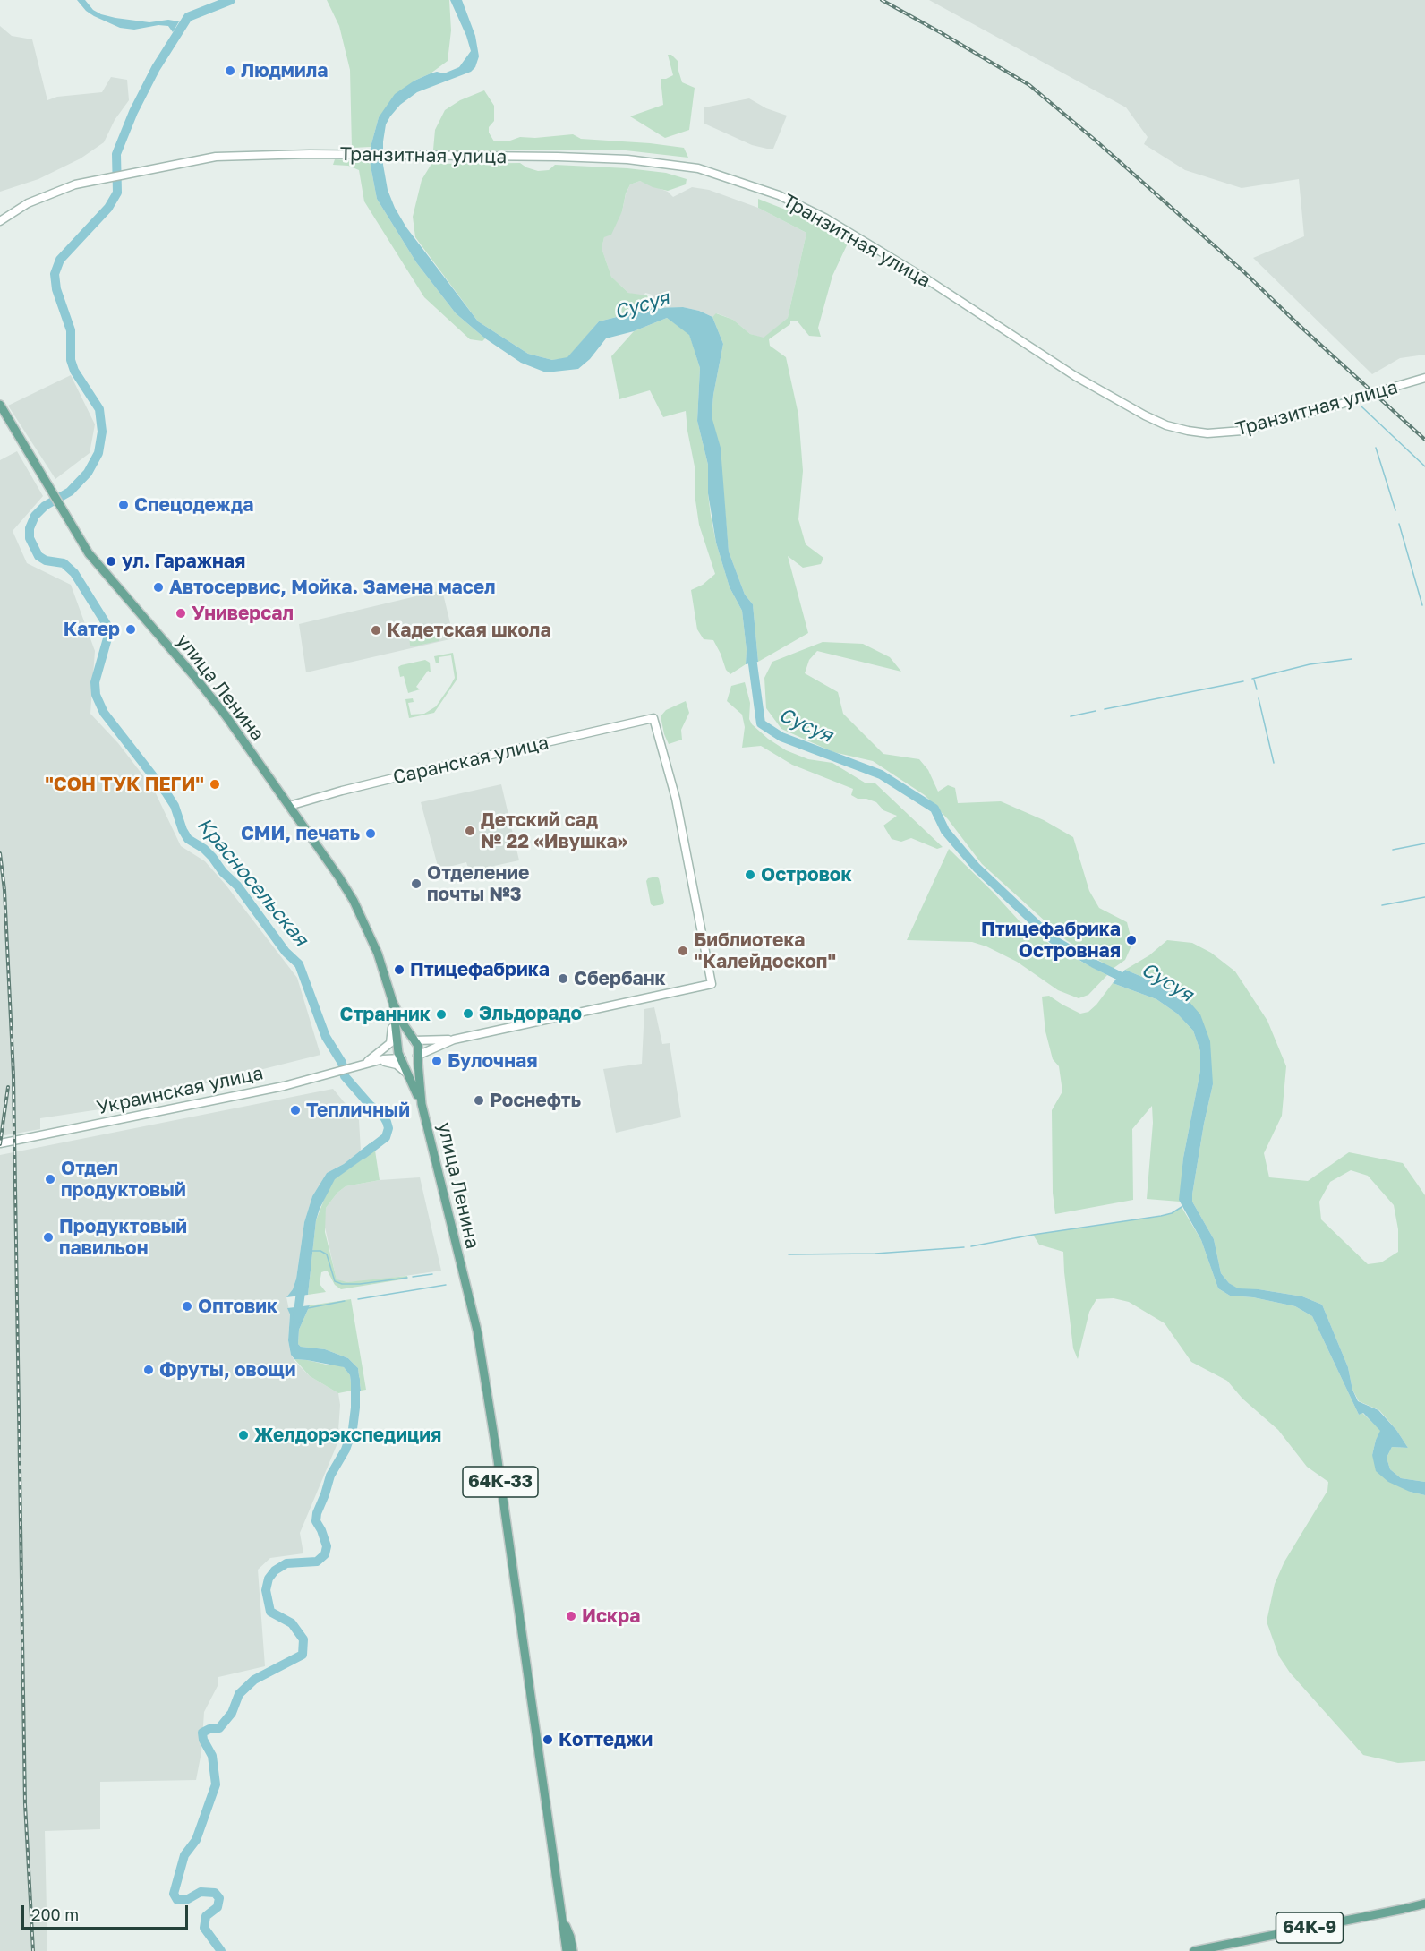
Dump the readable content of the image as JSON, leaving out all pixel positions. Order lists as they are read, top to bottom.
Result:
{
  "streets": {
    "main road": [
      "Транзитная улица",
      "улица Ленина",
      "Саранская улица",
      "Украинская улица",
      "64К-33",
      "64К-9"
    ]
  },
  "crossings": [
    ["улица Ленина", "Саранская улица"],
    ["улица Ленина", "Украинская улица"],
    ["улица Ленина", "64К-33"],
    ["Саранская улица", "Украинская улица"]
  ],
  "water": ["Сусуя", "Красносельская"],
  "places": [
    "Людмила",
    "Спецодежда",
    "ул. Гаражная",
    "Автосервис, Мойка. Замена масел",
    "Универсал",
    "Катер",
    "Кадетская школа",
    "\"СОН ТУК ПЕГИ\"",
    "Детский сад № 22 «Ивушка»",
    "СМИ, печать",
    "Островок",
    "Отделение почты №3",
    "Птицефабрика Островная",
    "Библиотека \"Калейдоскоп\"",
    "Птицефабрика",
    "Сбербанк",
    "Эльдорадо",
    "Странник",
    "Булочная",
    "Роснефть",
    "Тепличный",
    "Отдел продуктовый",
    "Продуктовый павильон",
    "Оптовик",
    "Фруты, овощи",
    "Желдорэкспедиция",
    "Искра",
    "Коттеджи"
  ],
  "scale_bar": "200 m"
}
